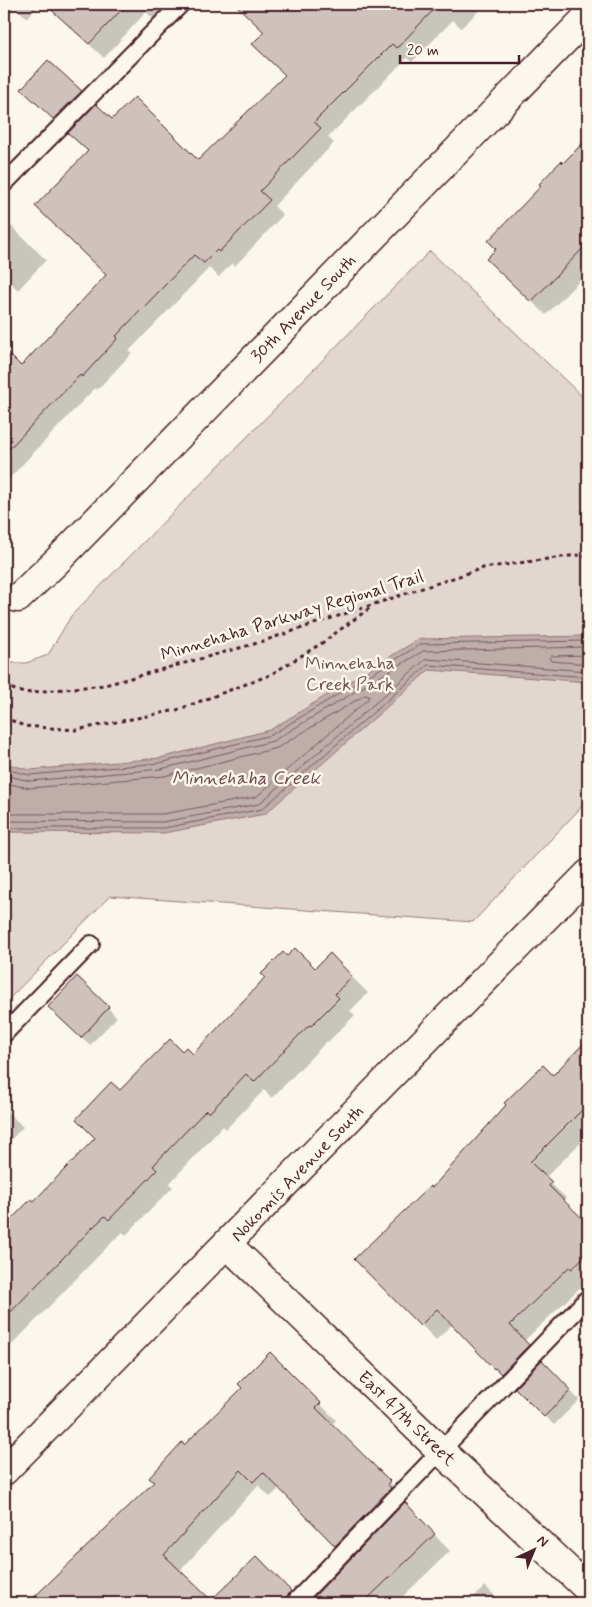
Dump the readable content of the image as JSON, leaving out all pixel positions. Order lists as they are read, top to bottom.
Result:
{
  "streets": {
    "street": ["30th Avenue South", "Nokomis Avenue South", "East 47th Street"],
    "path": ["Minnehaha Parkway Regional Trail"]
  },
  "crossings": [
    ["Nokomis Avenue South", "East 47th Street"]
  ],
  "water": ["Minnehaha Creek"],
  "parks": ["Minnehaha Creek Park"],
  "scale_bar": "20 m",
  "north": "top right"
}
